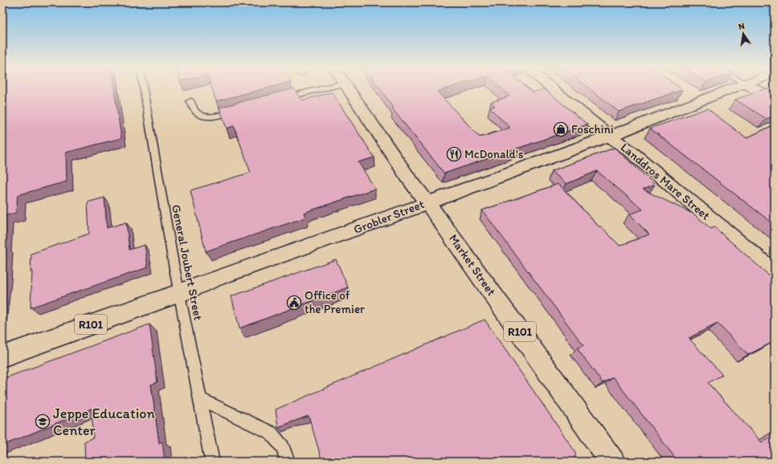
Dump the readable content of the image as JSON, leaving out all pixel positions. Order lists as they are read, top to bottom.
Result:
{
  "streets": {
    "main road": [
      "Landdros Mare Street",
      "Grobler Street",
      "Market Street",
      "R101"
    ],
    "lane": ["General Joubert Street"]
  },
  "crossings": [
    ["Landdros Mare Street", "Grobler Street"],
    ["Grobler Street", "General Joubert Street"],
    ["Grobler Street", "Market Street"]
  ],
  "places": {
    "shop": ["Foschini"],
    "restaurant": ["McDonald's"],
    "public building": ["Office of the Premier"],
    "school or university": ["Jeppe Education Center"]
  },
  "north": "top"
}
